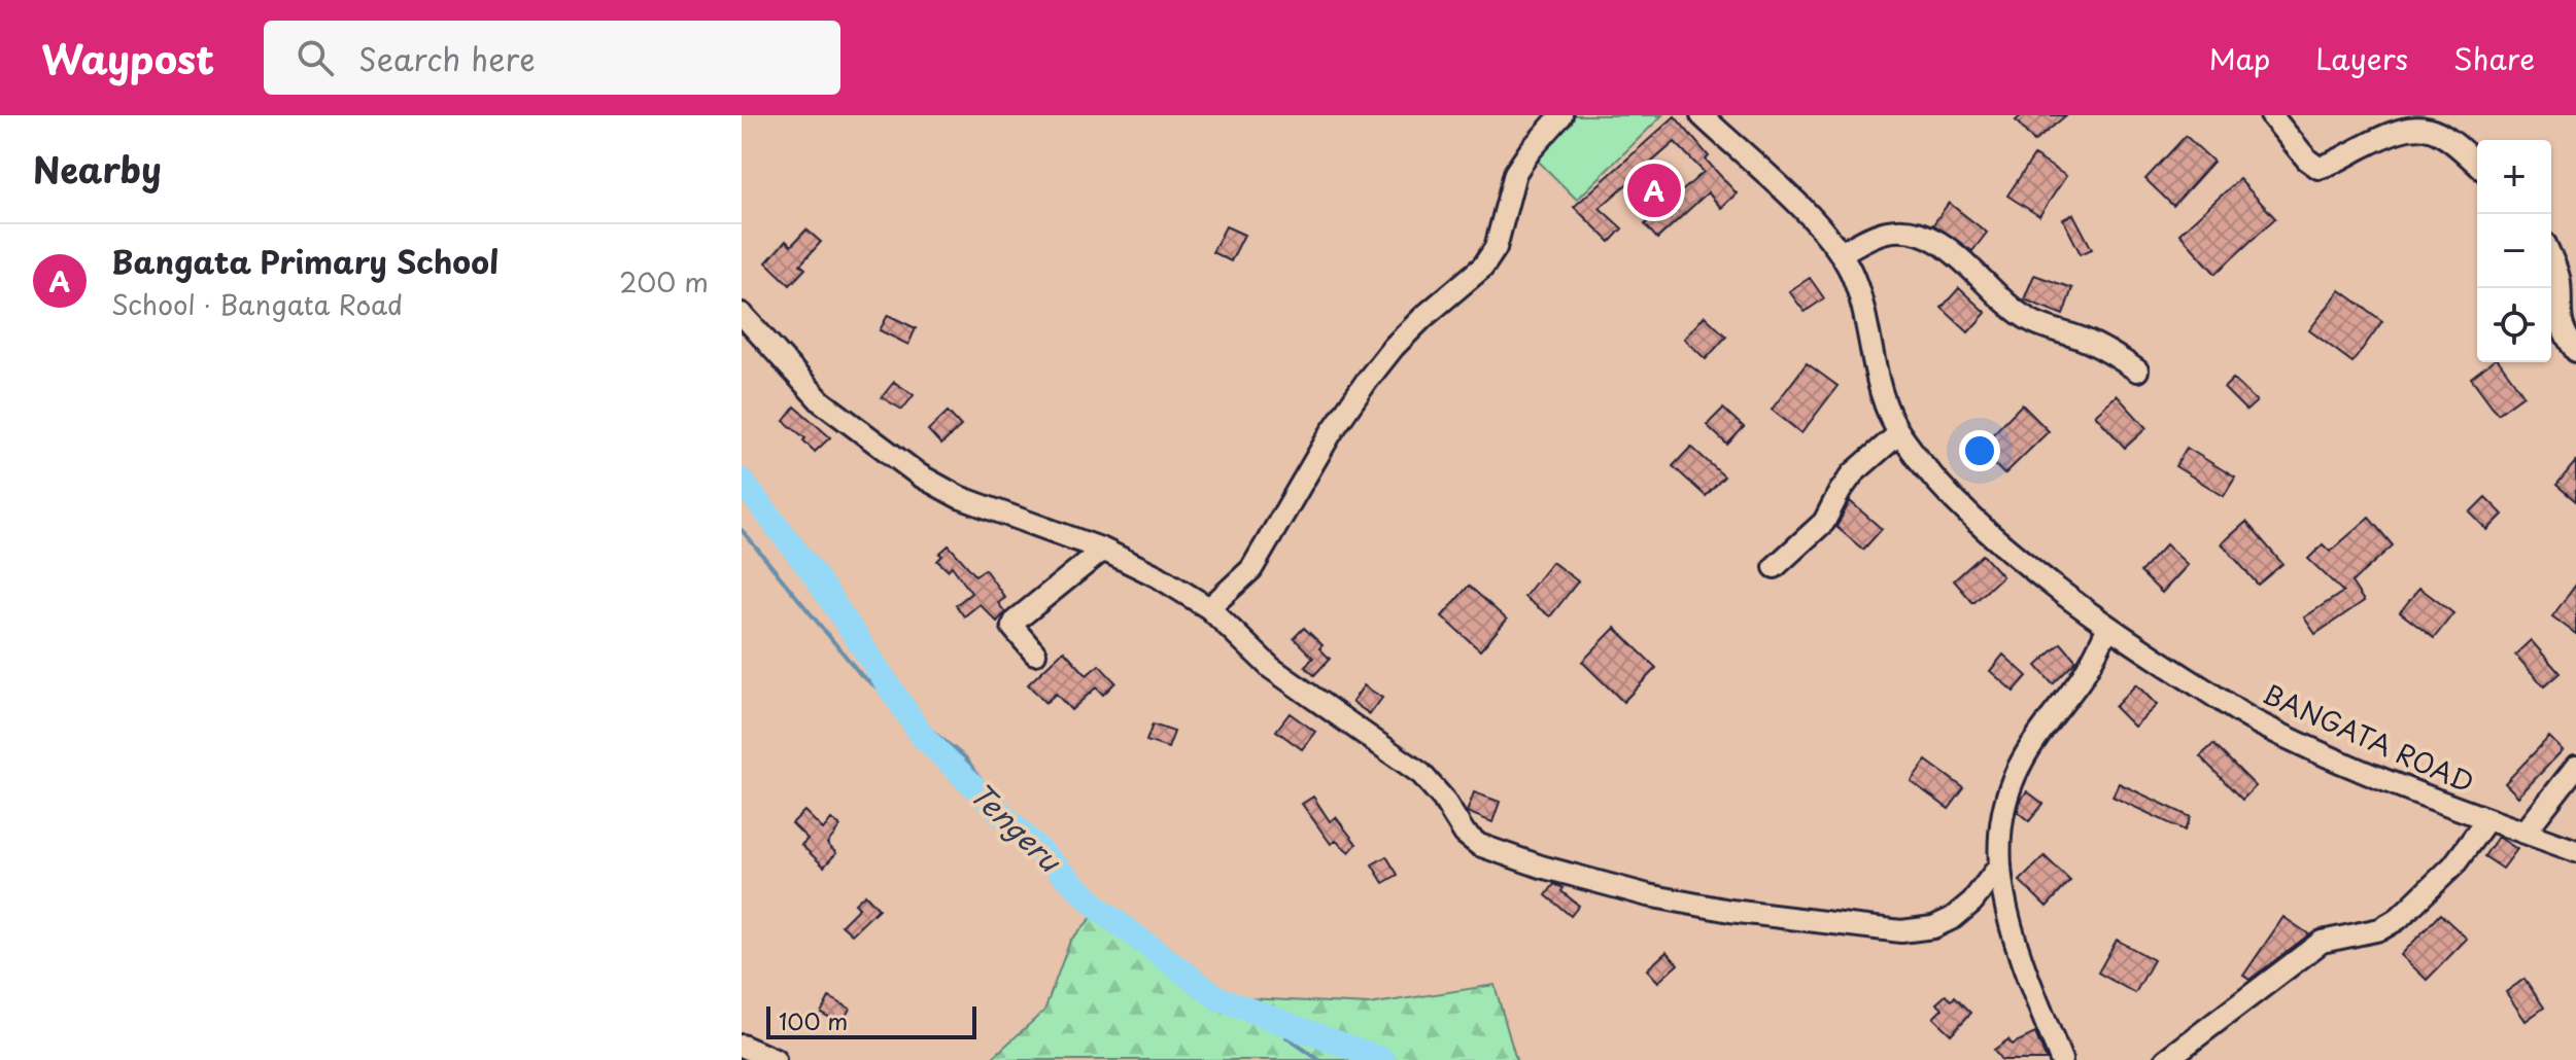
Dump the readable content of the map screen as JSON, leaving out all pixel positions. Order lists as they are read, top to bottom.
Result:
{
  "streets": {
    "street": ["BANGATA ROAD"]
  },
  "water": ["Tengeru"],
  "scale_bar": "100 m",
  "page": {
    "header": "Waypost",
    "search": "Search here",
    "nav": ["Map", "Layers", "Share"],
    "heading": "Nearby",
    "map_buttons": ["+", "−"],
    "pins": "A",
    "list": [
      {
        "mark": "A",
        "name": "Bangata Primary School",
        "note": "School · Bangata Road",
        "value": "200 m"
      }
    ],
    "scale": "100 m"
  }
}
